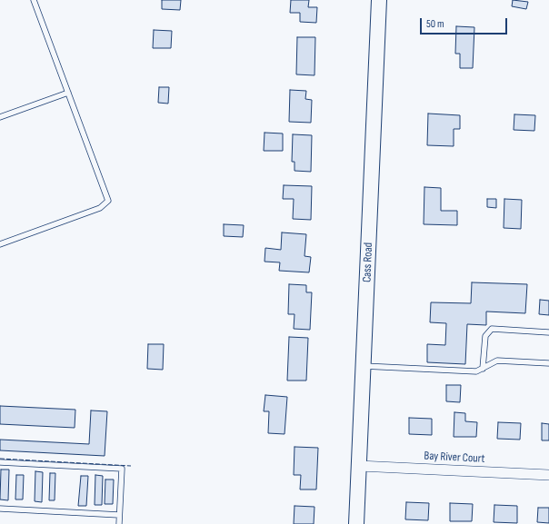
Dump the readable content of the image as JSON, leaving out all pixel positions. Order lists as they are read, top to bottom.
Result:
{
  "streets": {
    "street": ["Cass Road", "Bay River Court"]
  },
  "crossings": [
    ["Cass Road", "Bay River Court"]
  ],
  "scale_bar": "50 m"
}
